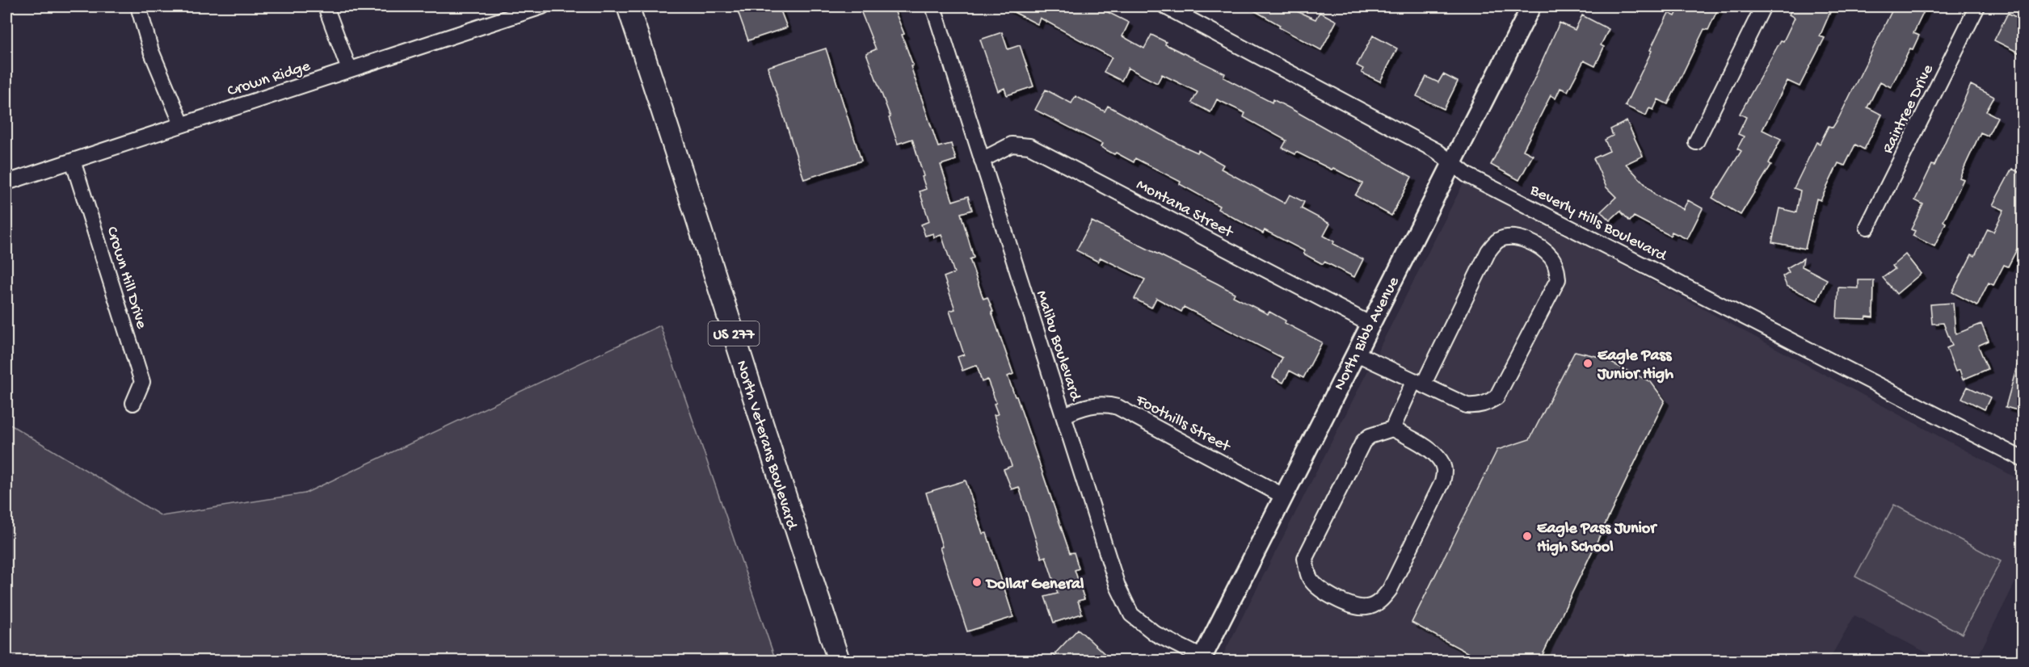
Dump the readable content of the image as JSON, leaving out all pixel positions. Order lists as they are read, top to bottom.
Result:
{
  "streets": {
    "highway": ["US 277", "North Veterans Boulevard"],
    "main road": ["North Bibb Avenue"],
    "street": [
      "Crown Ridge",
      "Raintree Drive",
      "Montana Street",
      "Beverly Hills Boulevard",
      "Crown Hill Drive",
      "Malibu Boulevard",
      "Foothills Street"
    ]
  },
  "crossings": [
    ["Crown Ridge", "Crown Hill Drive"],
    ["Montana Street", "North Bibb Avenue"],
    ["Montana Street", "Malibu Boulevard"],
    ["Beverly Hills Boulevard", "North Bibb Avenue"],
    ["North Bibb Avenue", "Malibu Boulevard"],
    ["North Bibb Avenue", "Foothills Street"],
    ["Malibu Boulevard", "Foothills Street"]
  ],
  "places": ["Eagle Pass Junior High", "Eagle Pass Junior High School", "Dollar General"]
}
